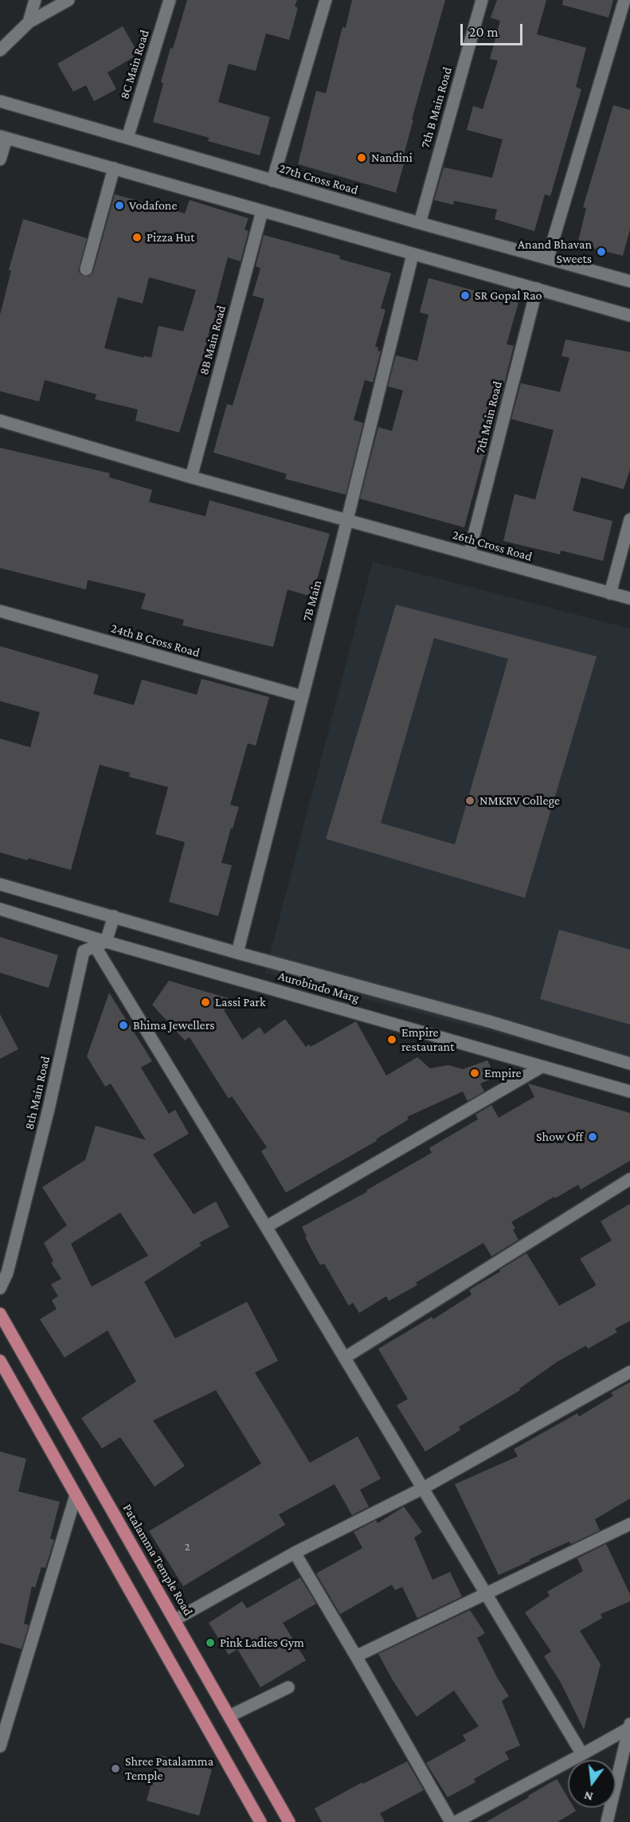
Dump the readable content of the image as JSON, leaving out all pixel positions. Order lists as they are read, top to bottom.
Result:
{
  "streets": {
    "main road": ["Patalamma Temple Road"],
    "street": [
      "8C Main Road",
      "7th B Main Road",
      "27th Cross Road",
      "8B Main Road",
      "7th Main Road",
      "26th Cross Road",
      "7B Main",
      "24th B Cross Road",
      "Aurobindo Marg",
      "8th Main Road"
    ]
  },
  "crossings": [
    ["8C Main Road", "27th Cross Road"],
    ["7th B Main Road", "27th Cross Road"],
    ["8B Main Road", "26th Cross Road"],
    ["7th Main Road", "26th Cross Road"],
    ["26th Cross Road", "7B Main"],
    ["7B Main", "24th B Cross Road"],
    ["7B Main", "Aurobindo Marg"],
    ["Aurobindo Marg", "8th Main Road"]
  ],
  "places": [
    "Nandini",
    "Vodafone",
    "Pizza Hut",
    "Anand Bhavan Sweets",
    "SR Gopal Rao",
    "NMKRV College",
    "Lassi Park",
    "Bhima Jewellers",
    "Empire restaurant",
    "Empire",
    "Show Off",
    "Pink Ladies Gym",
    "Shree Patalamma Temple"
  ],
  "house_numbers": ["2"],
  "scale_bar": "20 m",
  "north": "bottom"
}
